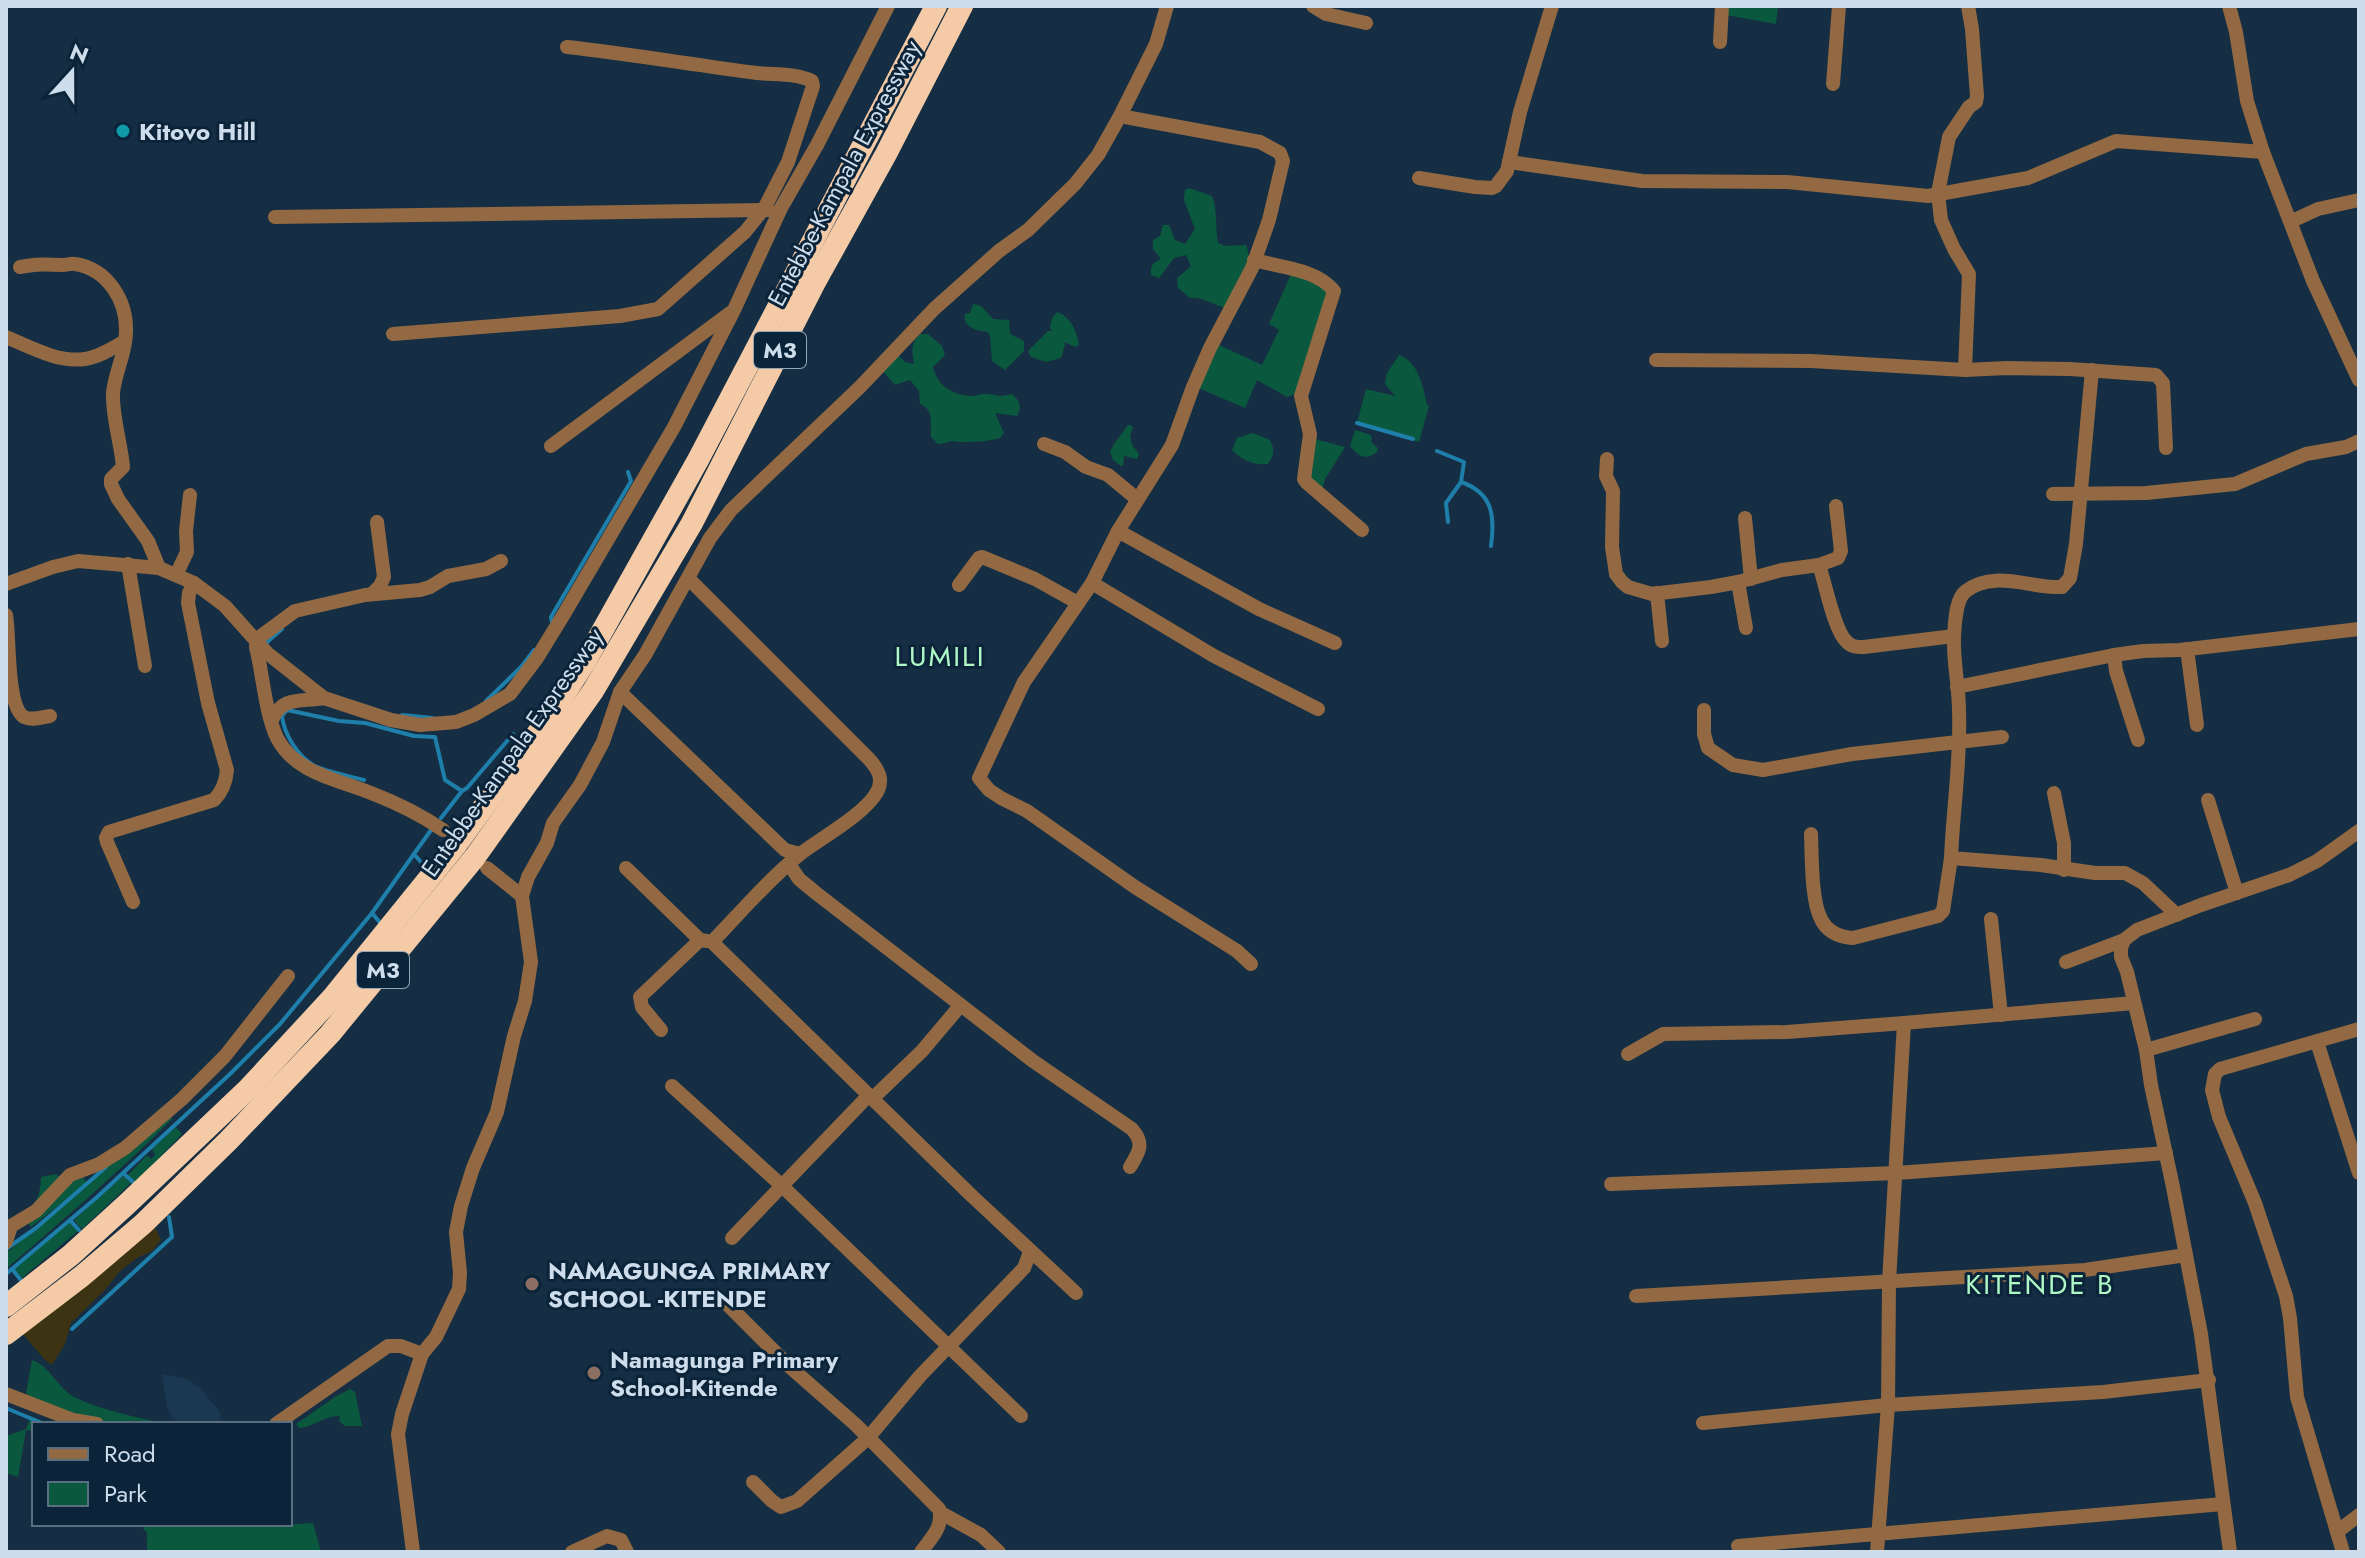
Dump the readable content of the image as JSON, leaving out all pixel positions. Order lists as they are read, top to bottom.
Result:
{
  "streets": {
    "highway": ["Entebbe-Kampala Expressway", "M3"]
  },
  "districts": ["LUMILI", "KITENDE B"],
  "places": ["Kitovo Hill", "NAMAGUNGA PRIMARY SCHOOL -KITENDE", "Namagunga Primary School-Kitende"],
  "legend": ["Road", "Park"],
  "north": "top"
}
